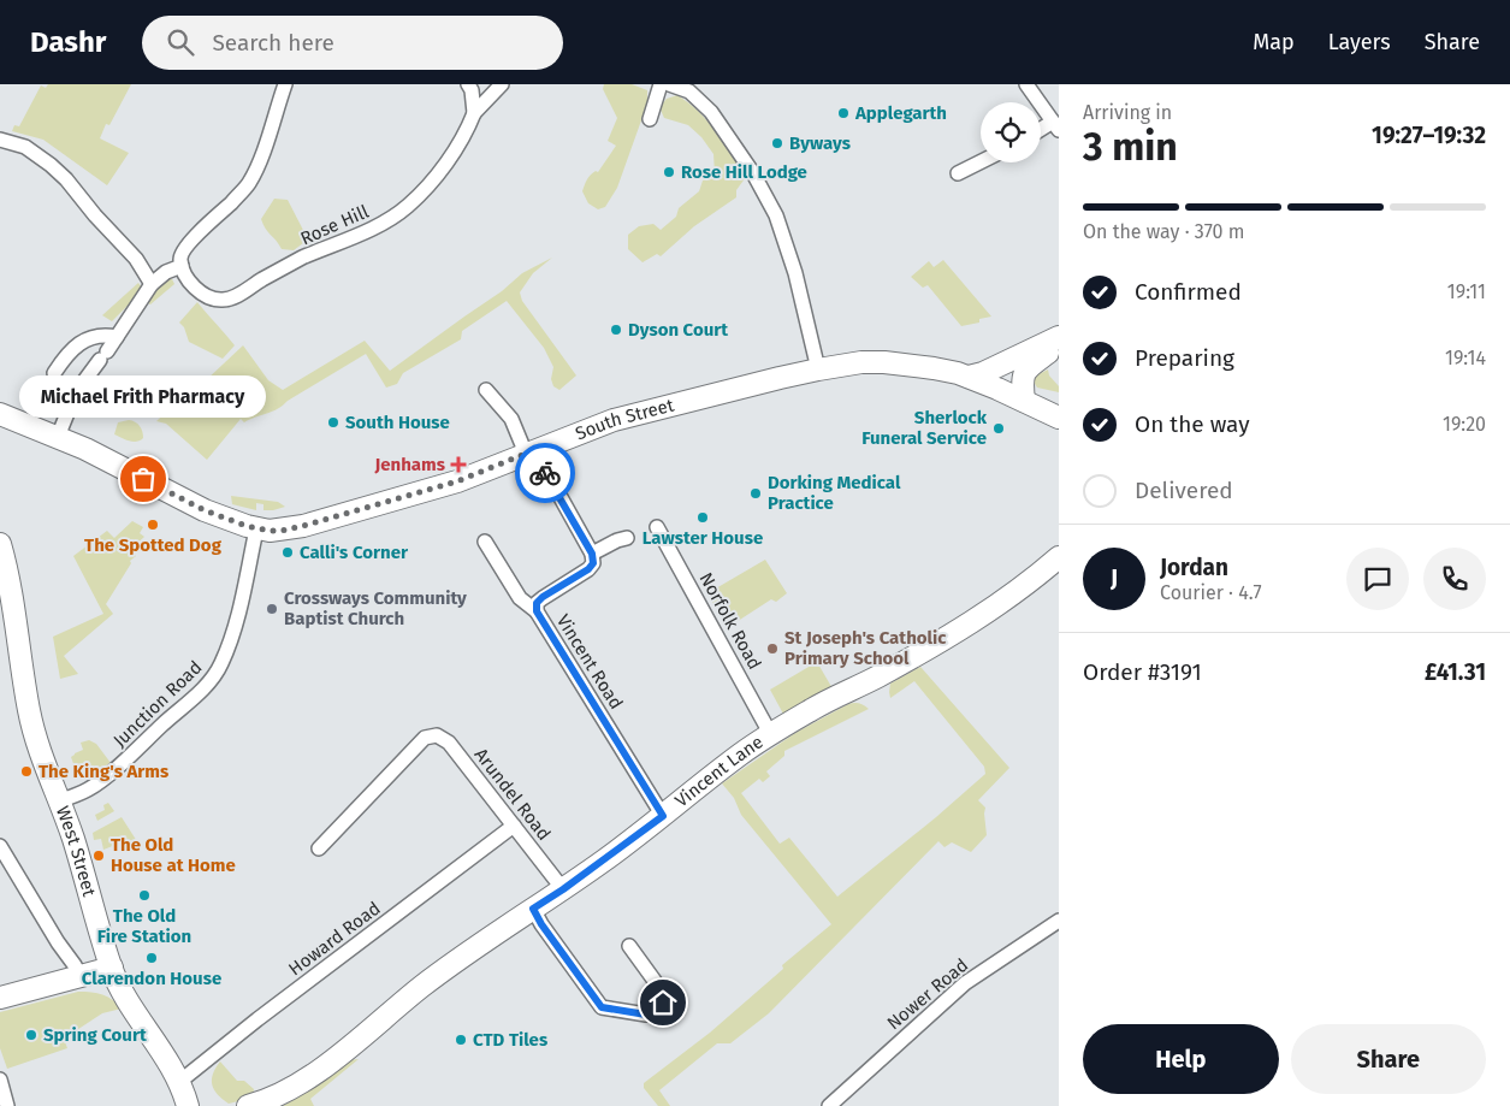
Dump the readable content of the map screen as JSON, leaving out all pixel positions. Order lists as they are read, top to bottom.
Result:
{
  "streets": {
    "main road": ["South Street", "Vincent Lane", "West Street"],
    "street": [
      "Rose Hill",
      "Norfolk Road",
      "Vincent Road",
      "Junction Road",
      "Arundel Road",
      "Howard Road",
      "Nower Road"
    ]
  },
  "crossings": [
    ["South Street", "Junction Road"],
    ["Norfolk Road", "Vincent Lane"],
    ["Vincent Road", "Vincent Lane"],
    ["Junction Road", "West Street"],
    ["Vincent Lane", "Arundel Road"],
    ["Arundel Road", "Howard Road"],
    ["West Street", "Howard Road"]
  ],
  "places": {
    "other": [
      "Applegarth",
      "Byways",
      "Rose Hill Lodge",
      "Dyson Court",
      "South House",
      "Sherlock Funeral Service",
      "Michael Frith Pharmacy",
      "Dorking Medical Practice",
      "Lawster House",
      "The Spotted Dog",
      "Calli's Corner",
      "Crossways Community Baptist Church",
      "St Joseph's Catholic Primary School",
      "The King's Arms",
      "The Old House at Home",
      "The Old Fire Station",
      "Clarendon House",
      "Spring Court",
      "CTD Tiles"
    ],
    "health": ["Jenhams"]
  },
  "page": {
    "header": "Dashr",
    "search": "Search here",
    "nav": ["Map", "Layers", "Share"],
    "heading": ["3 min", "Arriving in", "19:27–19:32"],
    "panel": [
      "Jordan",
      "Courier · 4.7",
      "Order #3191",
      "£41.31"
    ],
    "bar": "On the way · 370 m",
    "list": [
      ["Confirmed", "19:11"],
      ["Preparing", "19:14"],
      ["On the way", "19:20"],
      "Delivered"
    ],
    "bubble": "Michael Frith Pharmacy",
    "round": "J",
    "buttons": ["Help", "Share"]
  }
}
